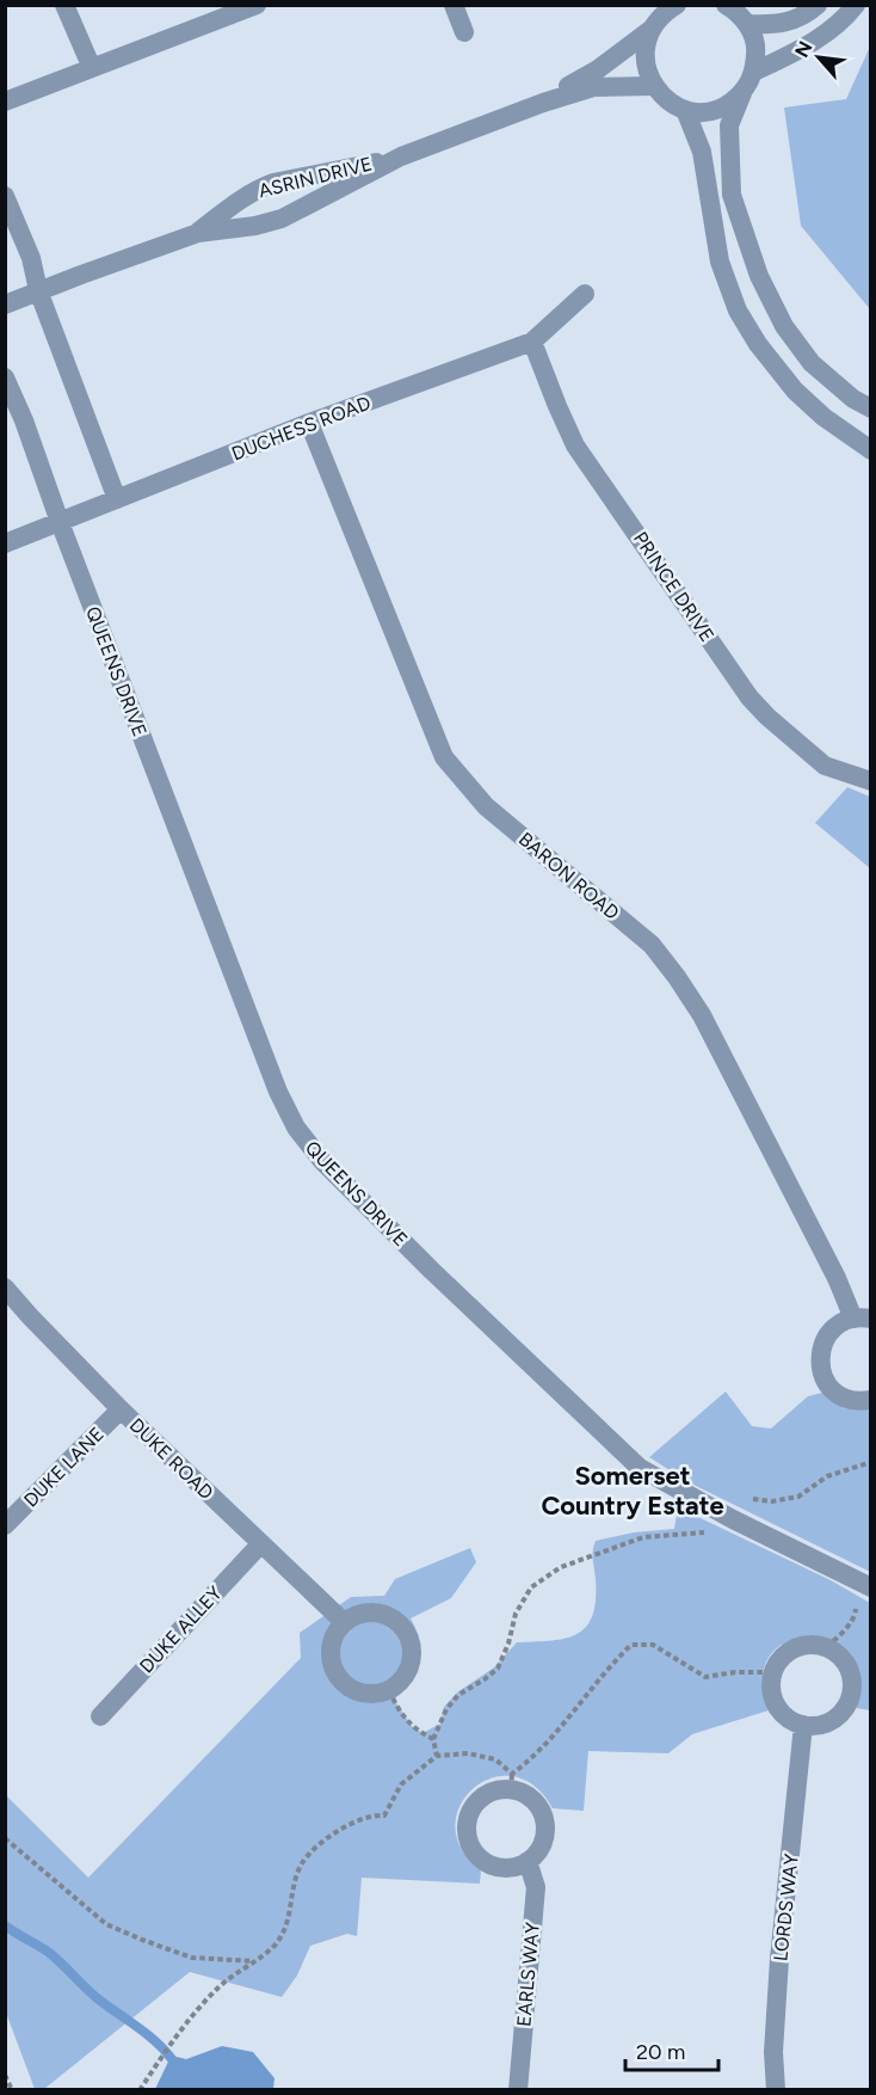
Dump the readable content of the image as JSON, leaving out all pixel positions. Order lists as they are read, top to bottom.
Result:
{
  "streets": {
    "street": [
      "ASRIN DRIVE",
      "DUCHESS ROAD",
      "PRINCE DRIVE",
      "QUEENS DRIVE",
      "BARON ROAD",
      "DUKE ROAD",
      "DUKE LANE",
      "DUKE ALLEY",
      "LORDS WAY",
      "EARLS WAY"
    ]
  },
  "crossings": [
    ["DUCHESS ROAD", "PRINCE DRIVE"],
    ["DUCHESS ROAD", "QUEENS DRIVE"],
    ["DUCHESS ROAD", "BARON ROAD"],
    ["DUKE ROAD", "DUKE LANE"],
    ["DUKE ROAD", "DUKE ALLEY"]
  ],
  "districts": ["Somerset Country Estate"],
  "scale_bar": "20 m",
  "north": "top left"
}
